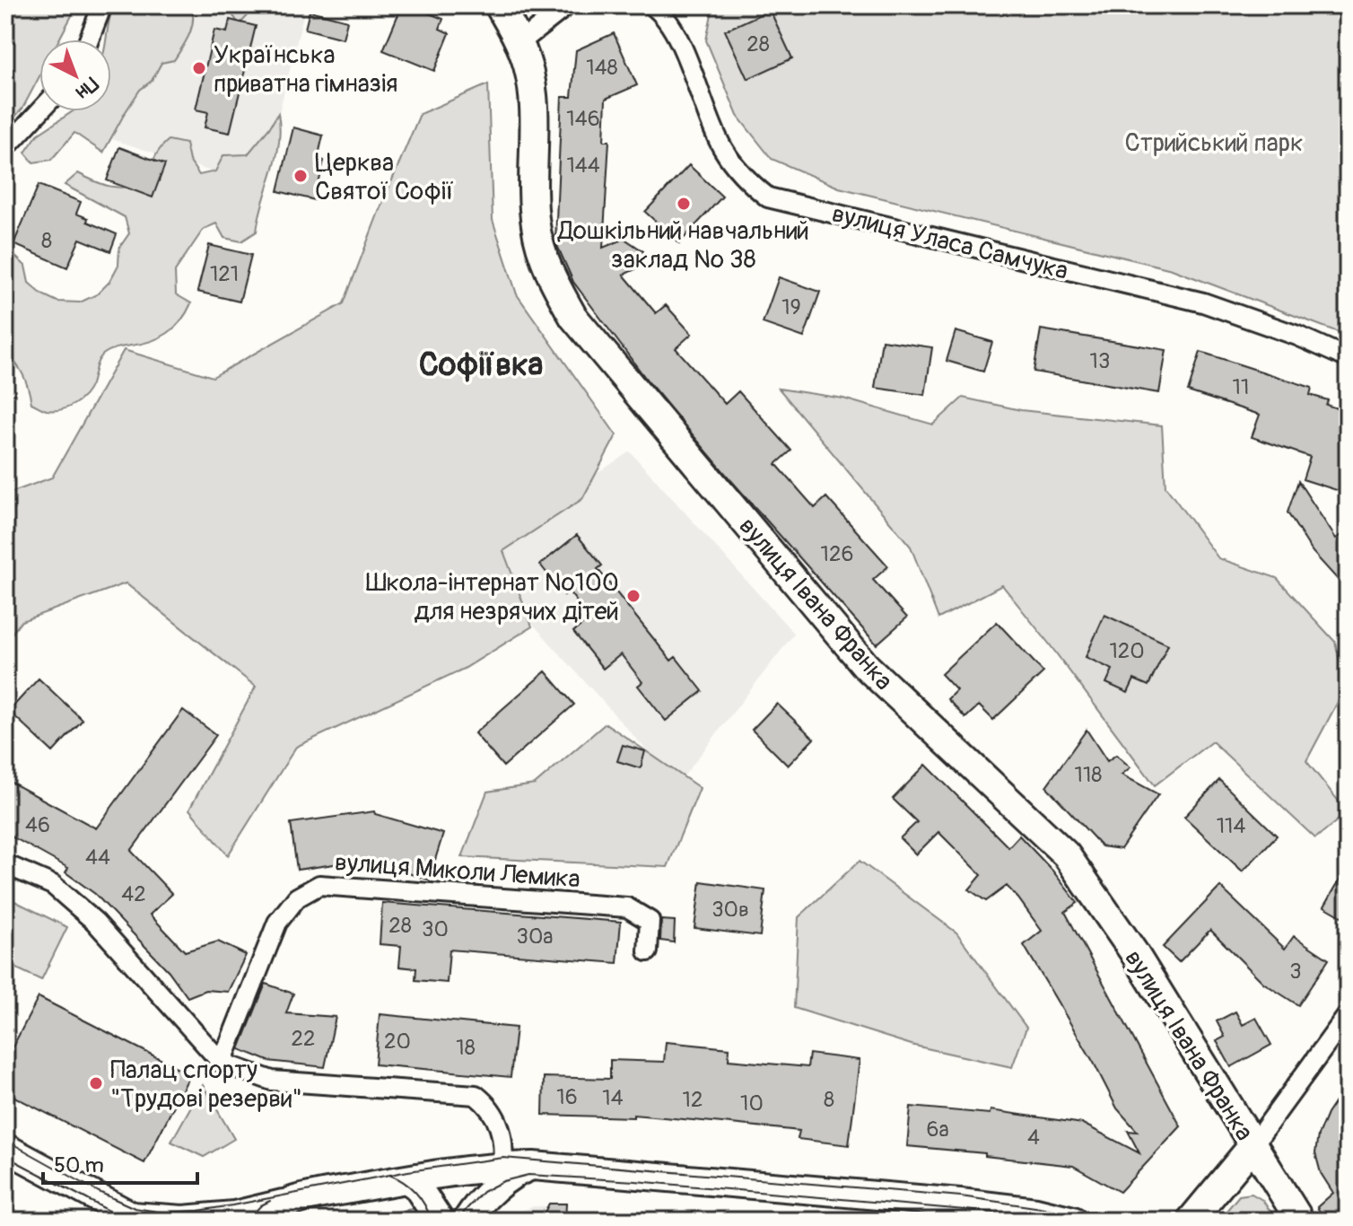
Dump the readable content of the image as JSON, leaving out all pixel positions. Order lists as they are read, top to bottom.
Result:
{
  "streets": {
    "main road": ["вулиця Івана Франка"],
    "street": ["вулиця Уласа Самчука", "вулиця Миколи Лемика"]
  },
  "districts": ["Софіївка"],
  "parks": ["Стрийський парк"],
  "places": [
    "Українська приватна гімназія",
    "Церква Святої Софії",
    "Дошкільний навчальний заклад № 38",
    "Школа-інтернат №100 для незрячих дітей",
    "Палац спорту \"Трудові резерви\""
  ],
  "house_numbers": [
    "28",
    "148",
    "146",
    "144",
    "8",
    "121",
    "19",
    "13",
    "11",
    "126",
    "120",
    "118",
    "46",
    "114",
    "44",
    "42",
    "30в",
    "28",
    "30",
    "30а",
    "3",
    "22",
    "20",
    "18",
    "16",
    "14",
    "12",
    "8",
    "10",
    "6а",
    "4"
  ],
  "scale_bar": "50 m",
  "north": "bottom right"
}
